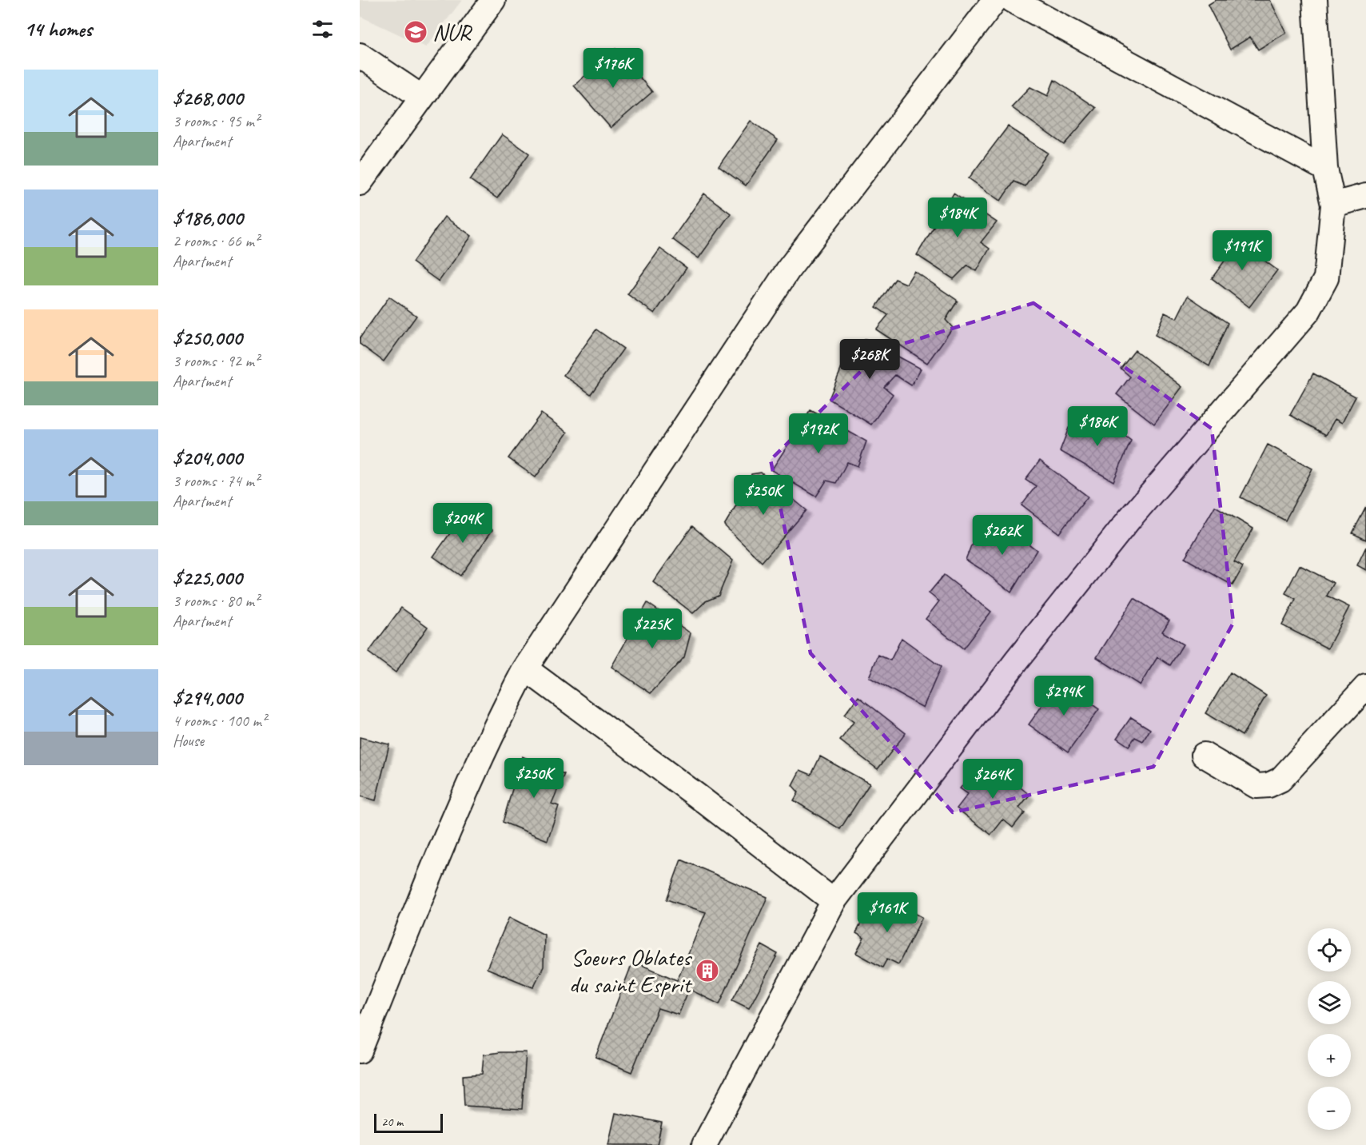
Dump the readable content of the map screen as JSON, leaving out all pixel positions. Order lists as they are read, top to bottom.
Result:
{
  "places": {
    "school or university": ["NUR"],
    "building": ["Soeurs Oblates du saint Esprit"]
  },
  "scale_bar": "20 m",
  "page": {
    "heading": "14 homes",
    "price": [
      "$176K",
      "$184K",
      "$191K",
      "$268K",
      "$186K",
      "$192K",
      "$250K",
      "$204K",
      "$262K",
      "$225K",
      "$294K",
      "$250K",
      "$264K",
      "$161K"
    ],
    "list": [
      {
        "name": "$268,000",
        "note": "3 rooms · 95 m² · Apartment"
      },
      {
        "name": "$186,000",
        "note": "2 rooms · 66 m² · Apartment"
      },
      {
        "name": "$250,000",
        "note": "3 rooms · 92 m² · Apartment"
      },
      {
        "name": "$204,000",
        "note": "3 rooms · 74 m² · Apartment"
      },
      {
        "name": "$225,000",
        "note": "3 rooms · 80 m² · Apartment"
      },
      {
        "name": "$294,000",
        "note": "4 rooms · 100 m² · House"
      }
    ],
    "map_buttons": ["+", "−"],
    "scale": "20 m"
  }
}
